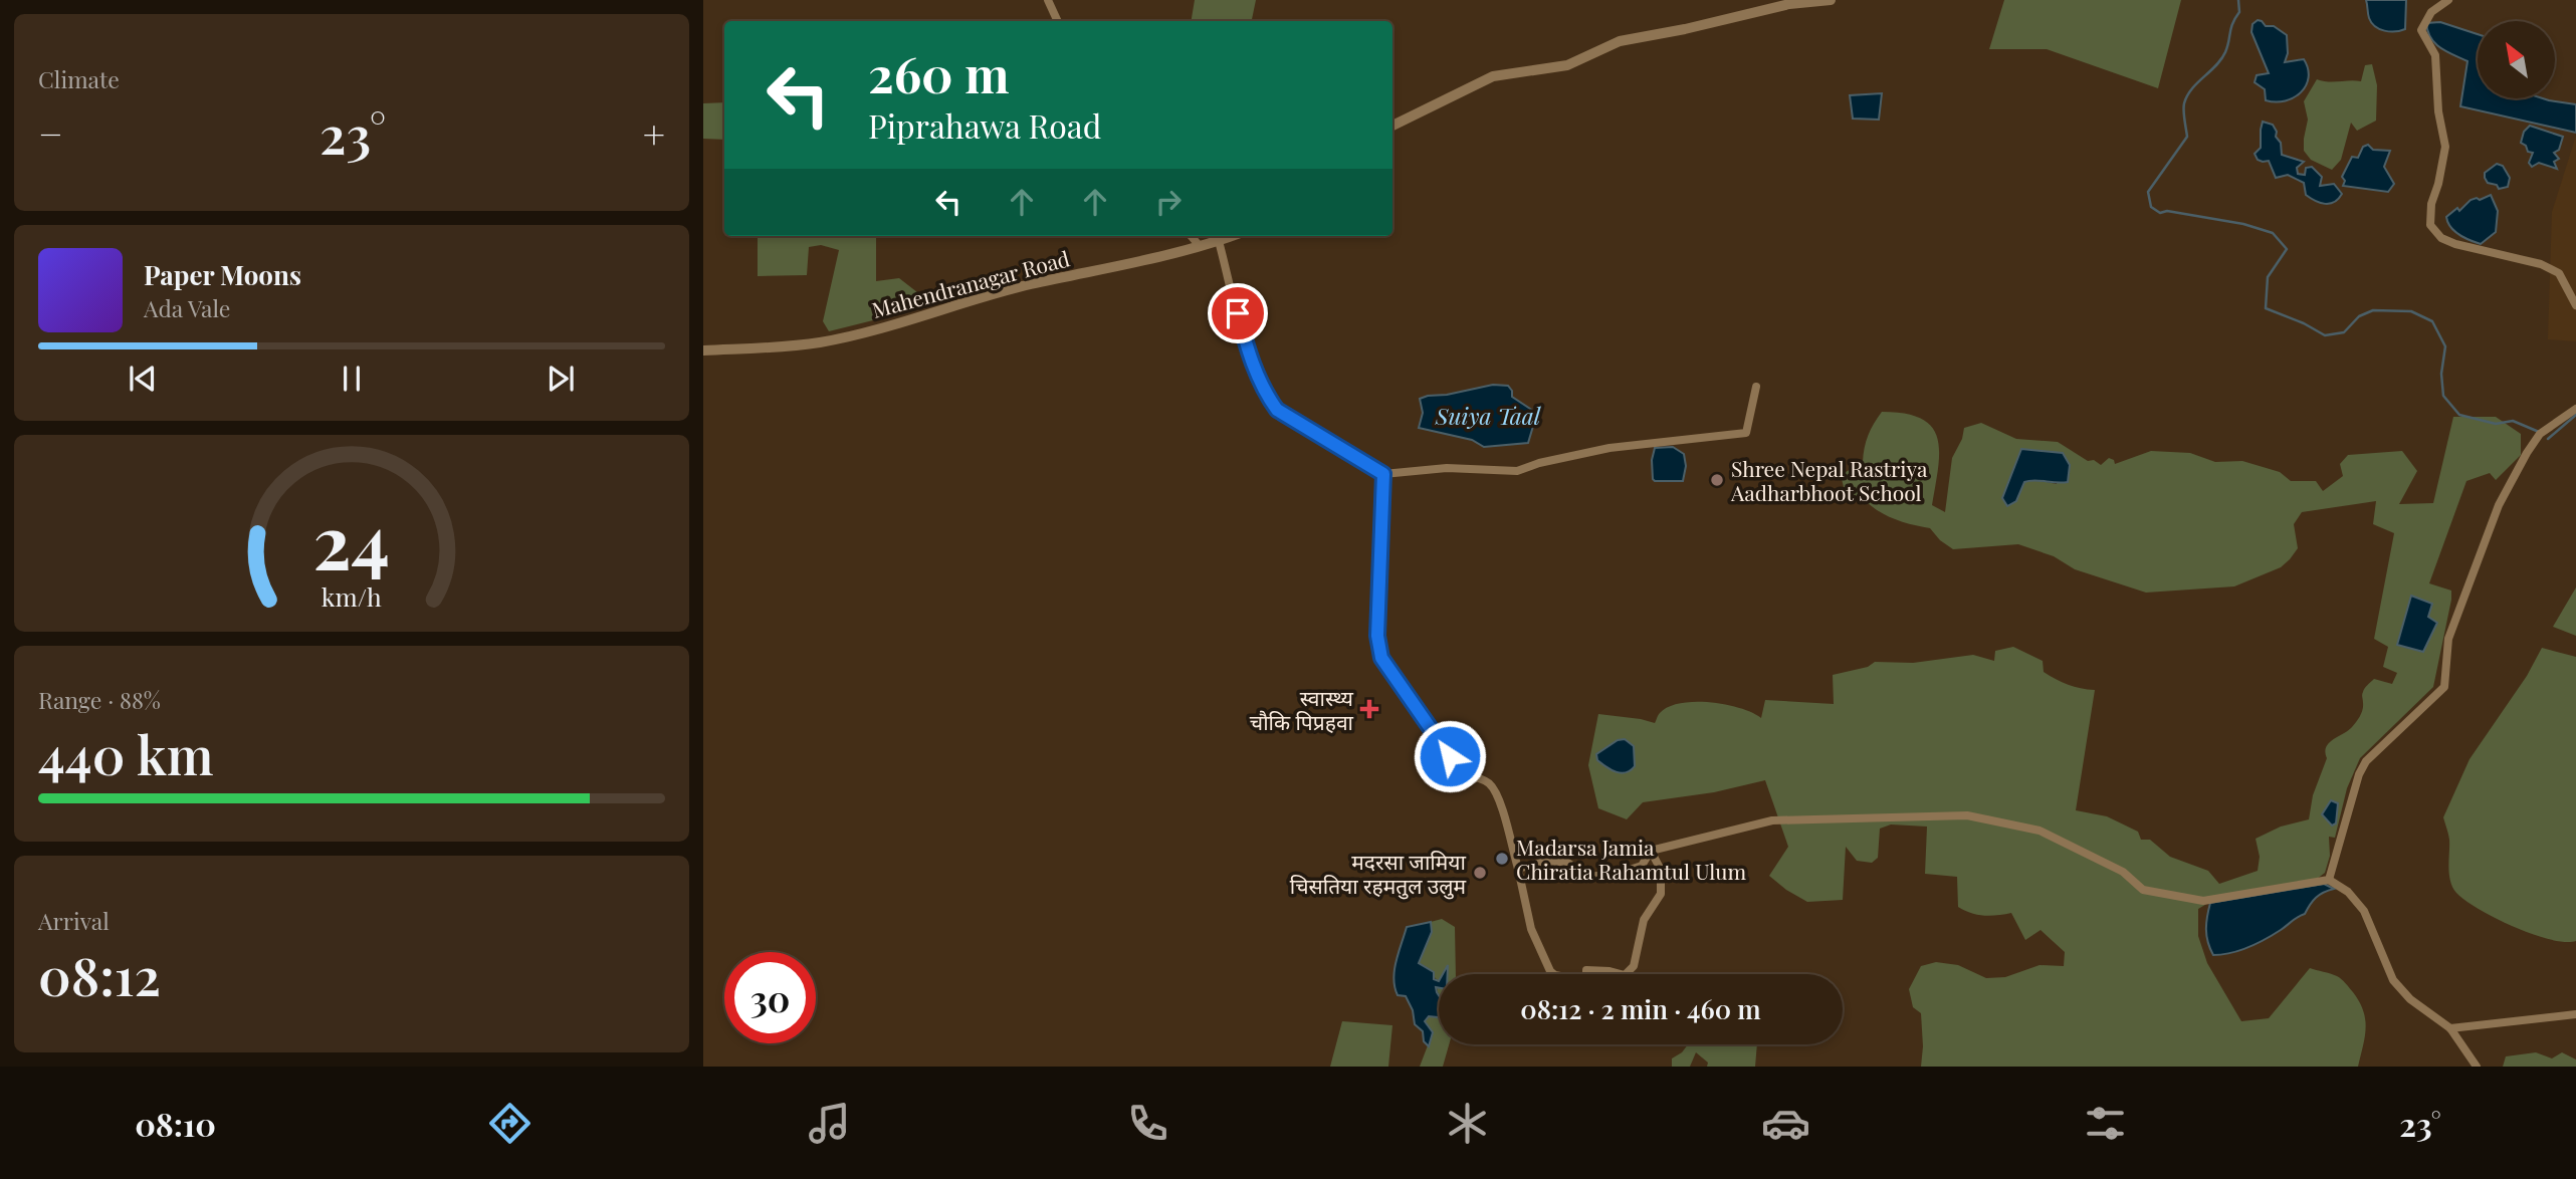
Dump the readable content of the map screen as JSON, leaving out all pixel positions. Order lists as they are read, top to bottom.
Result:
{
  "streets": {
    "street": ["Mahendranagar Road"]
  },
  "water": ["Suiya Taal"],
  "places": {
    "other": ["Shree Nepal Rastriya Aadharbhoot School", "Madarsa Jamia Chiratia Rahamtul Ulum", "मदरसा जामिया चिसतिया रहमतुल उलुम"],
    "health": ["स्वास्थ्य चाैकि पिप्रहवा"]
  },
  "north": "top left",
  "page": {
    "tile": [
      "Climate",
      ["Range · 88%", "440 km"],
      ["Arrival", "08:12"]
    ],
    "turn": ["260 m", "Piprahawa Road"],
    "heat": ["−", "23°", "+"],
    "song": ["Paper Moons", "Ada Vale"],
    "limit": "30",
    "trip": "08:12 · 2 min · 460 m",
    "tabs": ["08:10", "23°"],
    "gauge": ["24", "km/h"]
  }
}
